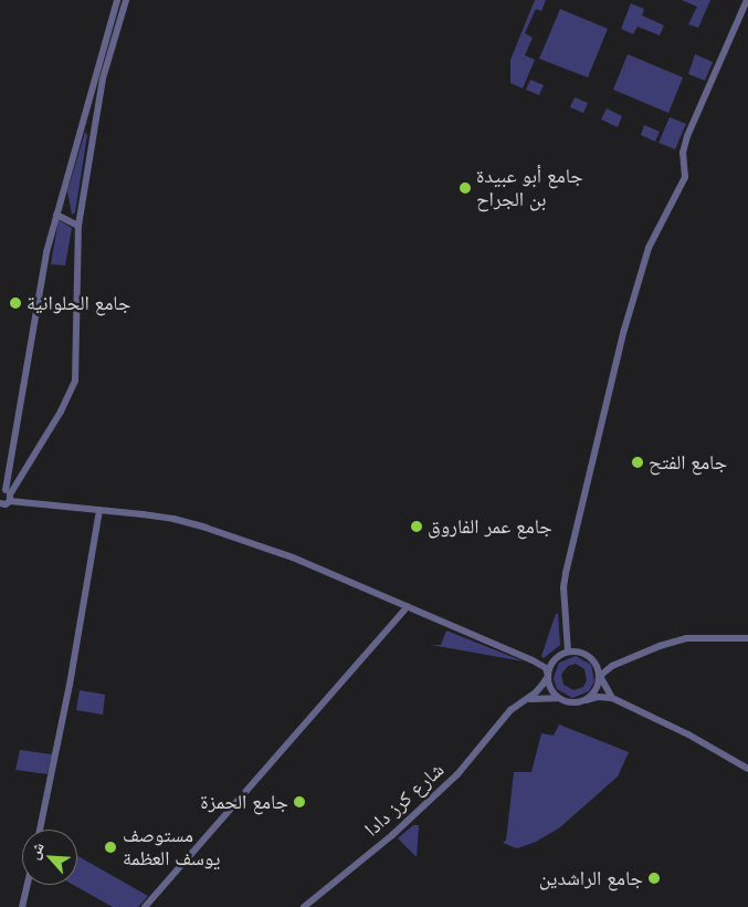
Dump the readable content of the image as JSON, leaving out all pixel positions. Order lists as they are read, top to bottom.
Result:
{
  "streets": {
    "main road": ["شارع كرز دادا"]
  },
  "places": [
    "جامع أبو عبيدة بن الجراح",
    "جامع الحلوانية",
    "جامع الفتح",
    "جامع عمر الفاروق",
    "جامع الحمزة",
    "مستوصف يوسف العظمة",
    "جامع الراشدين"
  ],
  "north": "top left"
}
